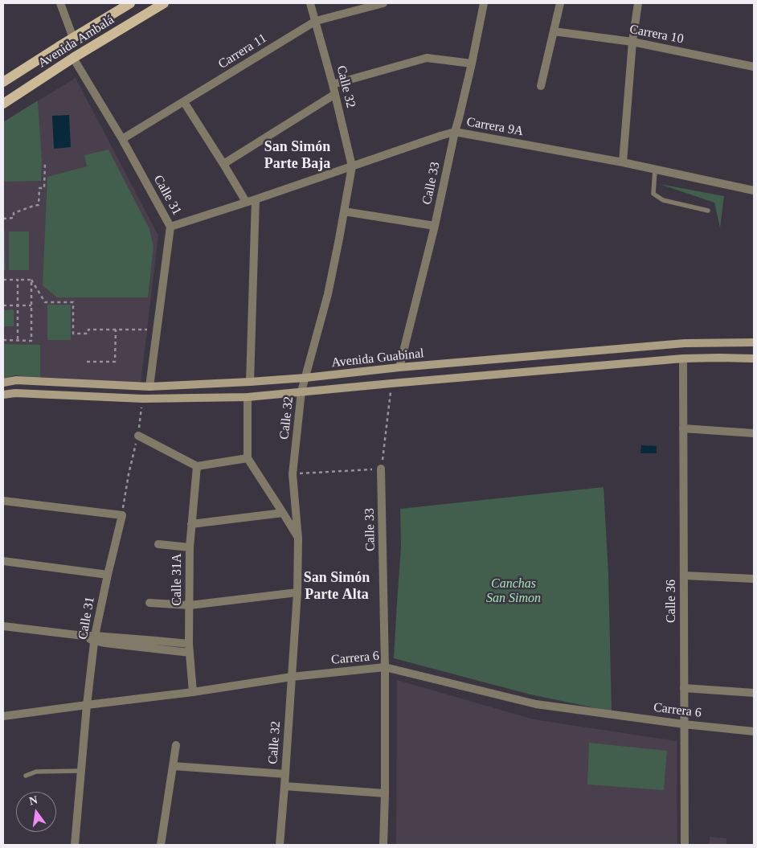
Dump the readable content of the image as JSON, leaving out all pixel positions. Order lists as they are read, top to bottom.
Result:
{
  "streets": {
    "main road": ["Avenida Ambalá", "Avenida Guabinal"],
    "street": [
      "Carrera 10",
      "Carrera 11",
      "Calle 32",
      "Carrera 9A",
      "Calle 33",
      "Calle 31",
      "Calle 31A",
      "Calle 36",
      "Carrera 6"
    ]
  },
  "crossings": [
    ["Avenida Ambalá", "Calle 31"],
    ["Carrera 11", "Calle 32"],
    ["Carrera 11", "Calle 31"],
    ["Calle 32", "Carrera 9A"],
    ["Calle 32", "Avenida Guabinal"],
    ["Calle 32", "Carrera 6"],
    ["Carrera 9A", "Calle 33"],
    ["Carrera 9A", "Calle 31"],
    ["Calle 33", "Avenida Guabinal"],
    ["Calle 33", "Carrera 6"],
    ["Calle 31", "Avenida Guabinal"],
    ["Calle 31", "Carrera 6"],
    ["Avenida Guabinal", "Calle 36"],
    ["Calle 31A", "Carrera 6"],
    ["Calle 36", "Carrera 6"]
  ],
  "districts": ["San Simón Parte Baja", "San Simón Parte Alta"],
  "parks": ["Canchas San Simon"],
  "north": "top"
}
